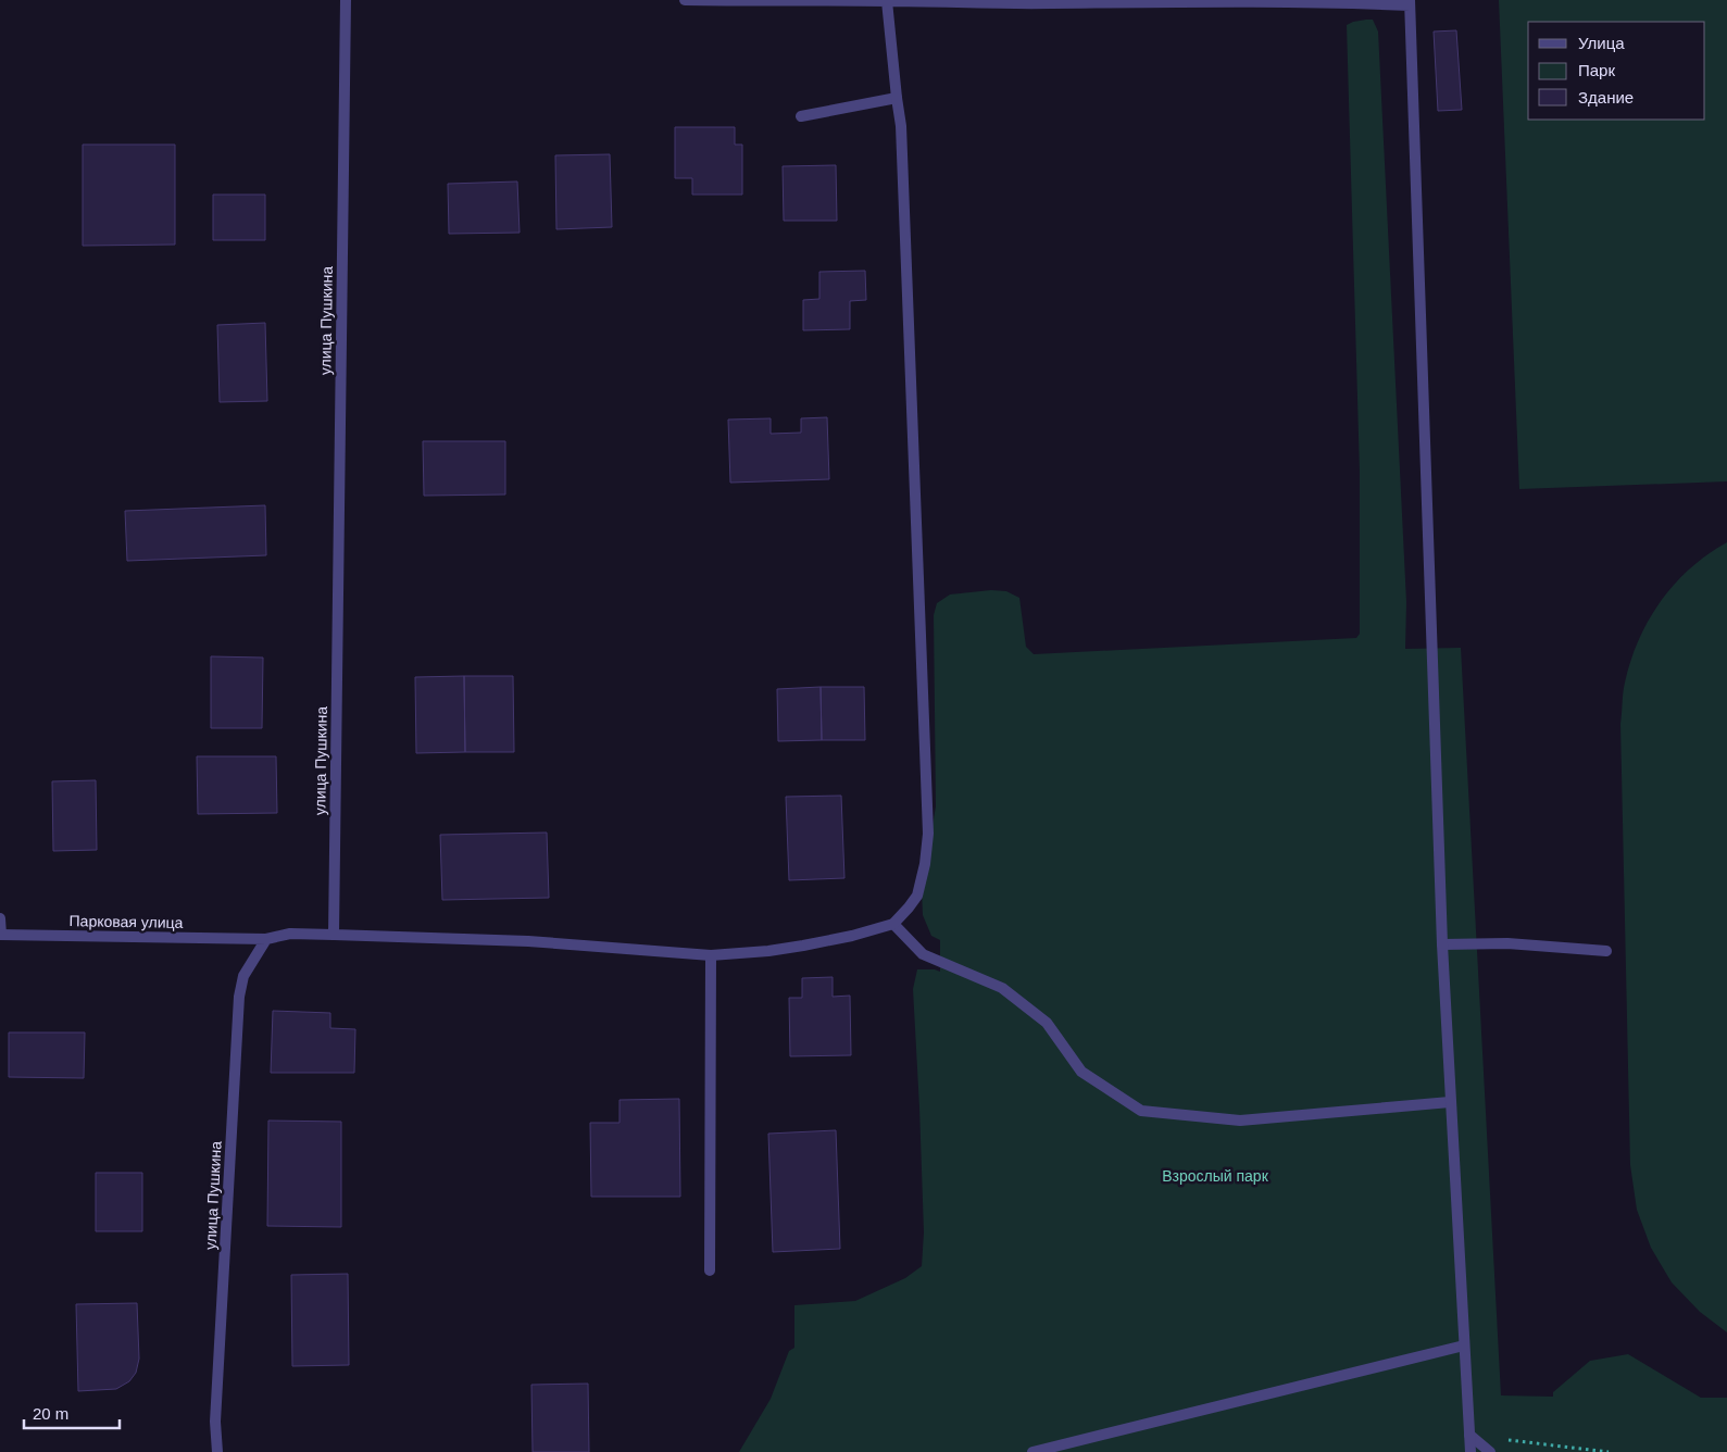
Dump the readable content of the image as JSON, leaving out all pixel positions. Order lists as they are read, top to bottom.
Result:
{
  "streets": {
    "street": ["улица Пушкина", "Парковая улица"]
  },
  "crossings": [
    ["улица Пушкина", "Парковая улица"]
  ],
  "parks": ["Взрослый парк"],
  "legend": ["Улица", "Парк", "Здание"],
  "scale_bar": "20 m"
}
